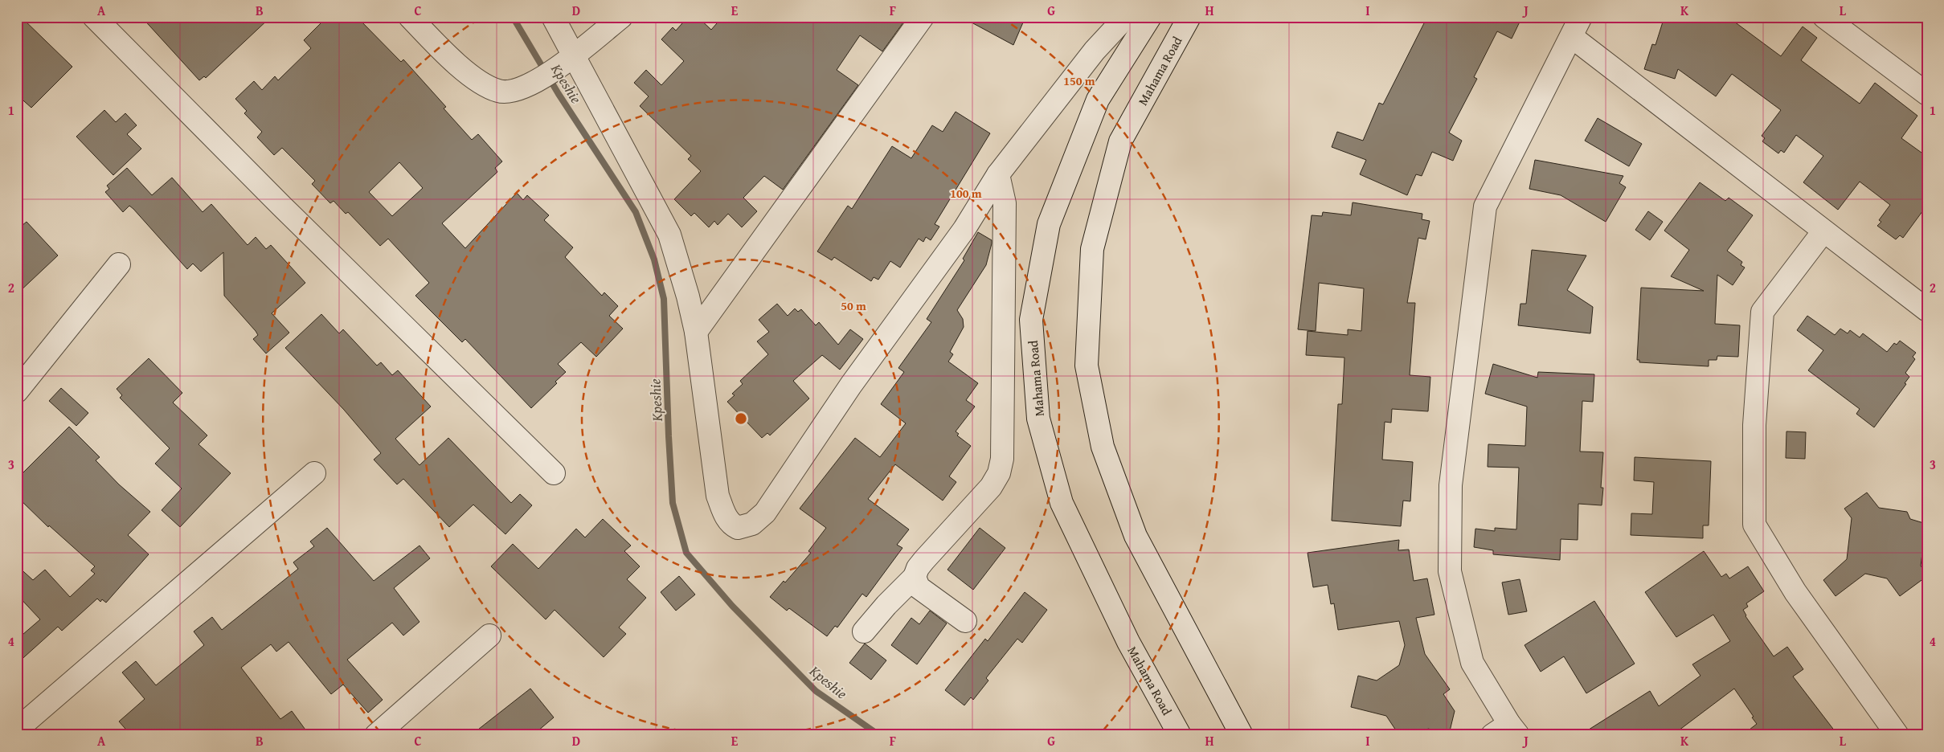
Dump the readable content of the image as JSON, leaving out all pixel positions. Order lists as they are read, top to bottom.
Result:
{
  "streets": {
    "street": ["Mahama Road"]
  },
  "water": ["Kpeshie"],
  "grid": {
    "columns": [
      "A",
      "B",
      "C",
      "D",
      "E",
      "F",
      "G",
      "H",
      "I",
      "J",
      "K",
      "L"
    ],
    "rows": [
      "1",
      "2",
      "3",
      "4"
    ]
  },
  "rings": ["150 m", "100 m", "50 m"]
}
